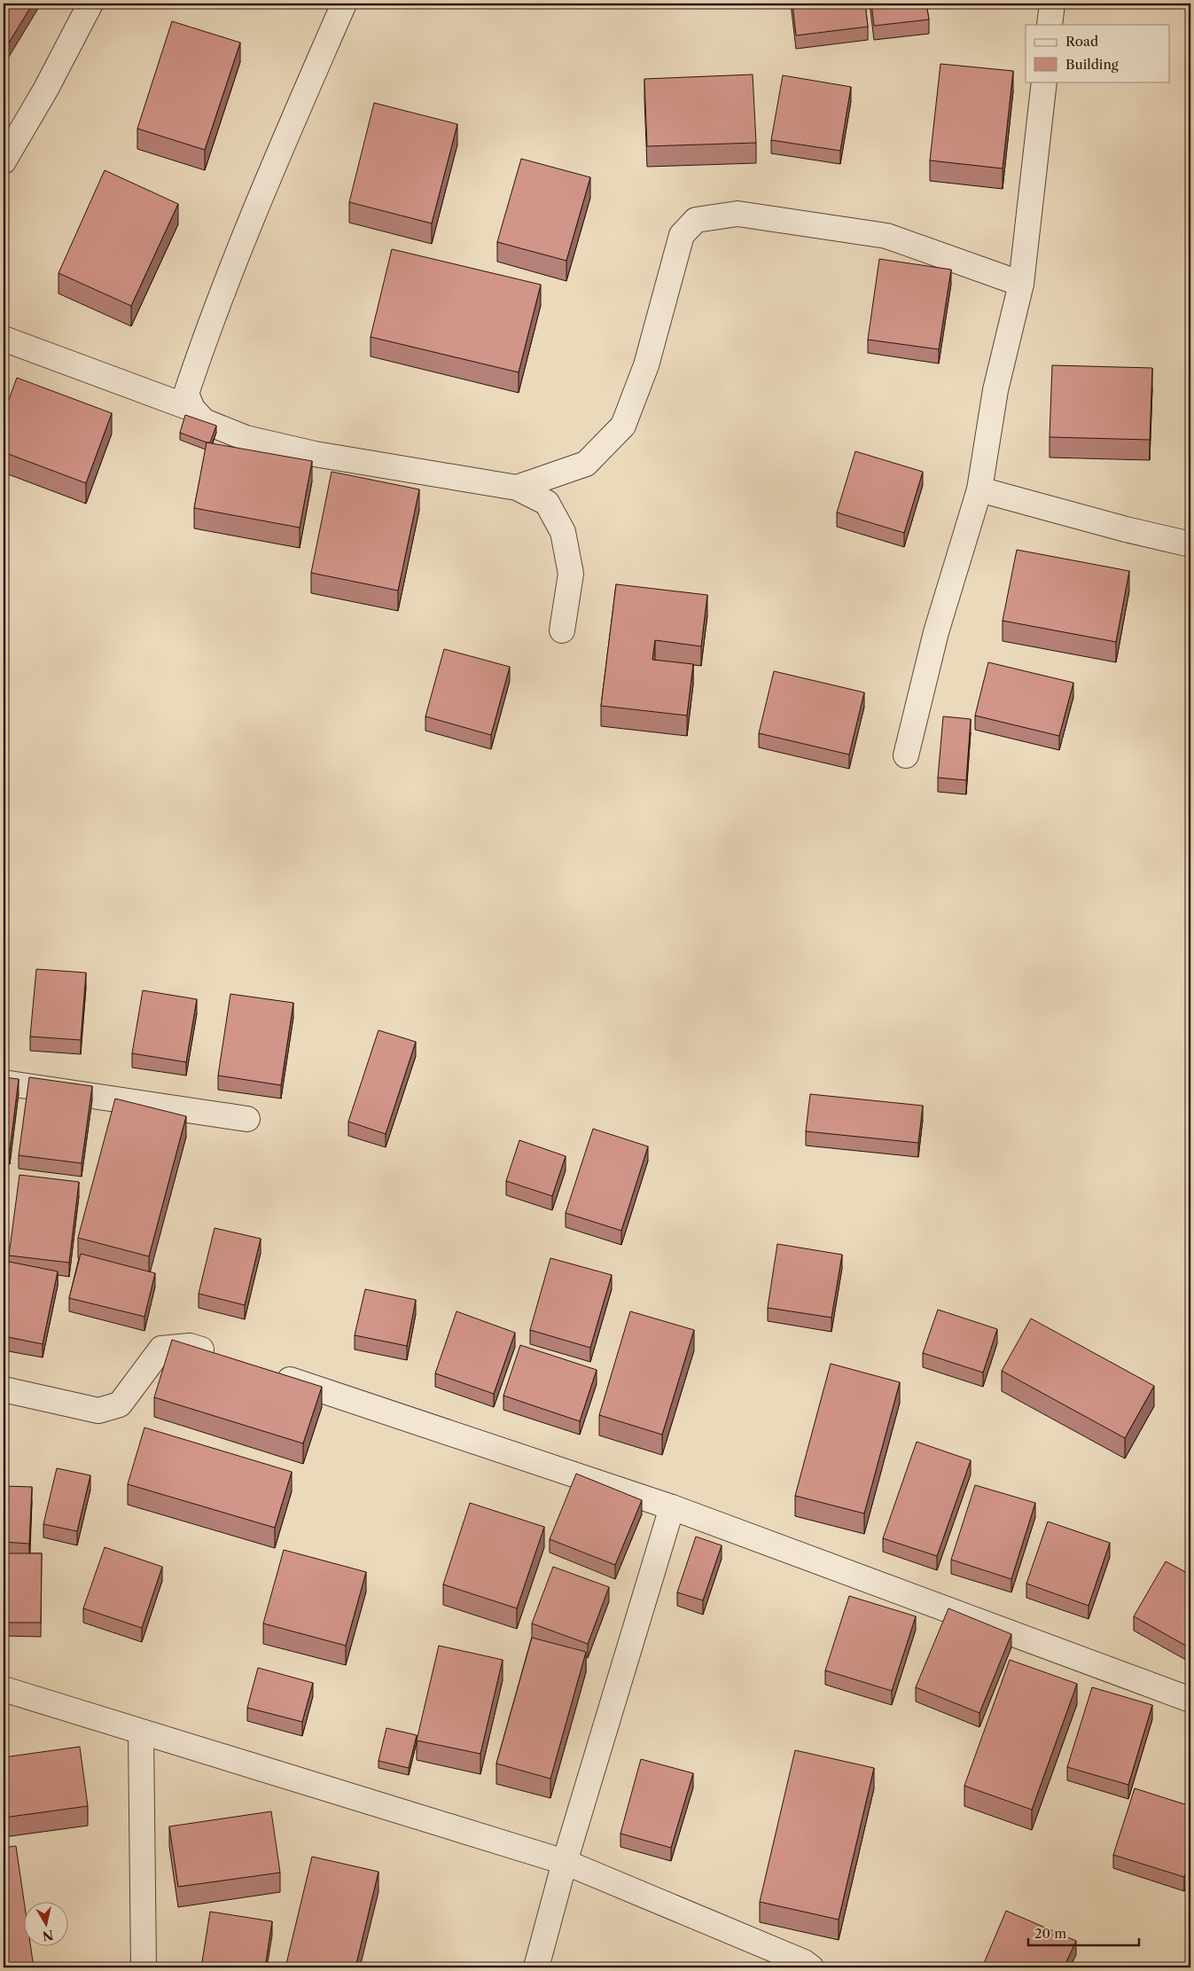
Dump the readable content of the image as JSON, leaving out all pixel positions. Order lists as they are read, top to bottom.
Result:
{
  "legend": ["Road", "Building"],
  "scale_bar": "20 m",
  "north": "bottom"
}
